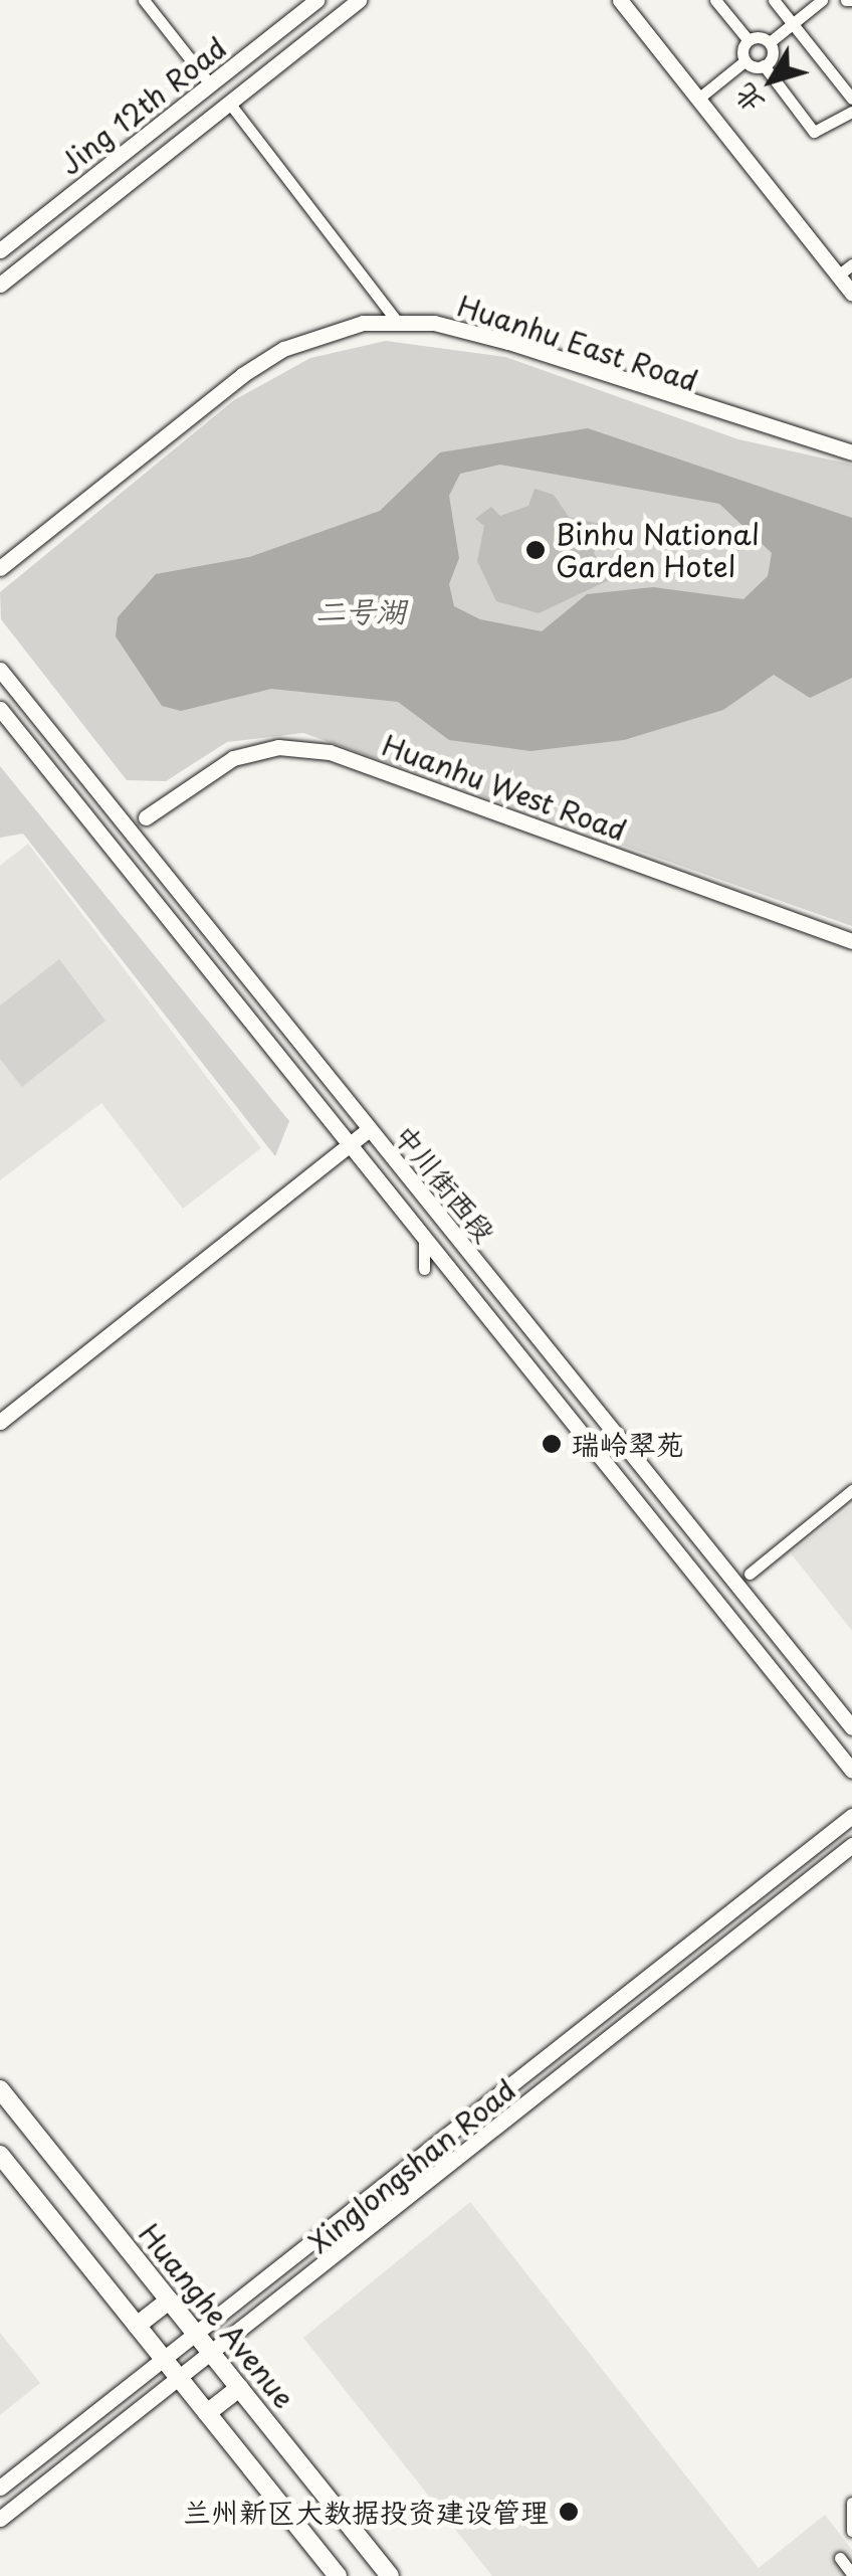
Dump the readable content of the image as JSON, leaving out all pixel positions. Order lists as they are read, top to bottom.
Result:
{
  "streets": {
    "main road": ["Huanghe Avenue"],
    "street": [
      "Jing 12th Road",
      "Huanhu East Road",
      "Huanhu West Road",
      "中川街西段",
      "Xinglongshan Road"
    ]
  },
  "crossings": [
    ["Xinglongshan Road", "Huanghe Avenue"]
  ],
  "water": ["二号湖"],
  "places": ["Binhu National Garden Hotel", "瑞岭翠苑", "兰州新区大数据投资建设管理"],
  "north": "bottom left"
}
